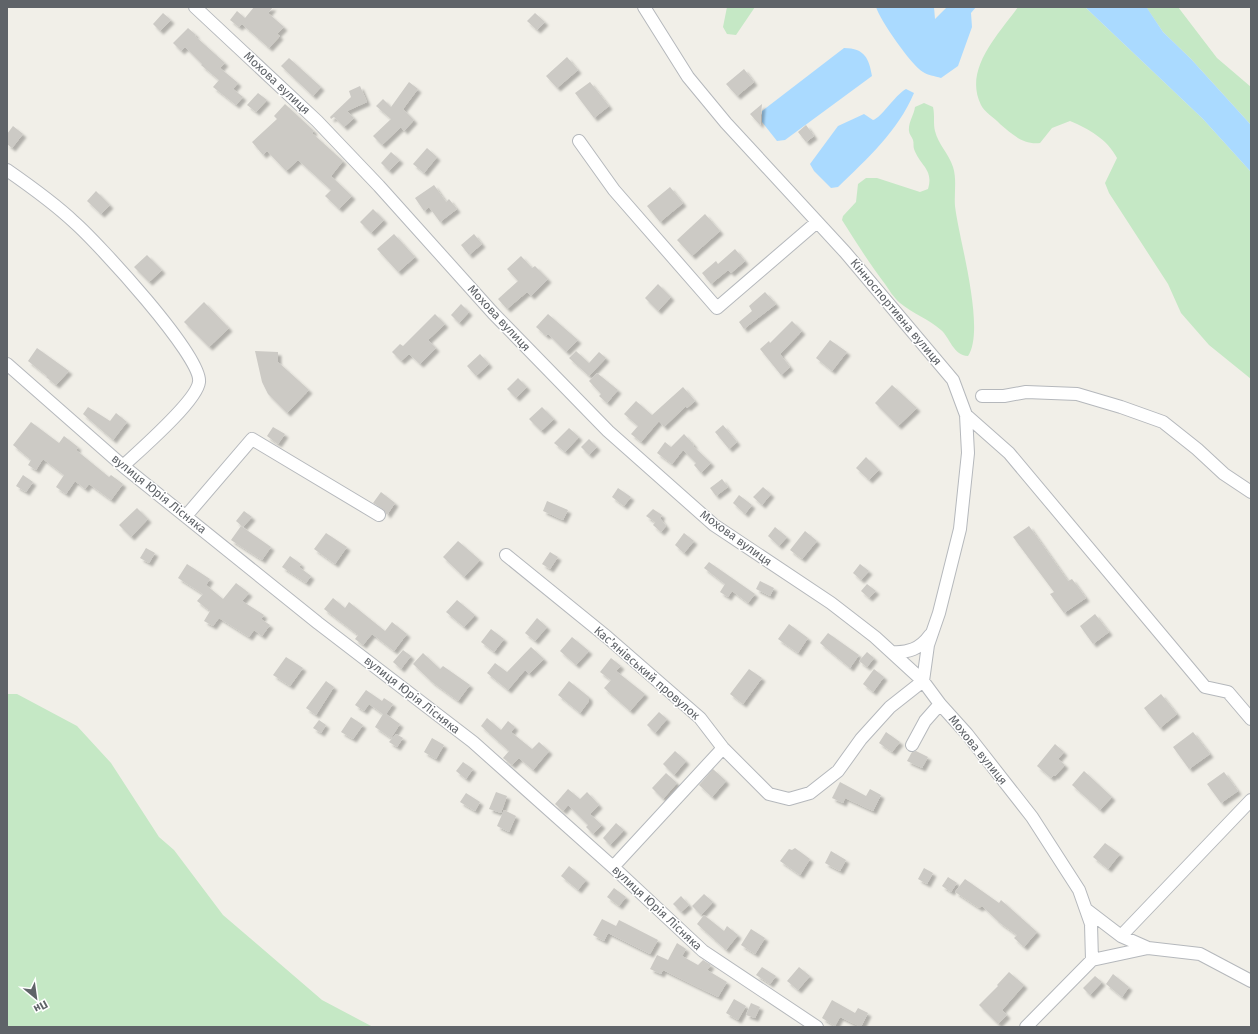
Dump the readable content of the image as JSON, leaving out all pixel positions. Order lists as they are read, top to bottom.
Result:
{
  "streets": {
    "street": [
      "Мохова вулиця",
      "Кінноспортивна вулиця",
      "вулиця Юрія Лісняка",
      "Касʼянівський провулок"
    ]
  },
  "crossings": [
    ["Мохова вулиця", "Кінноспортивна вулиця"],
    ["Мохова вулиця", "Касʼянівський провулок"],
    ["Кінноспортивна вулиця", "Касʼянівський провулок"]
  ],
  "north": "bottom right"
}
